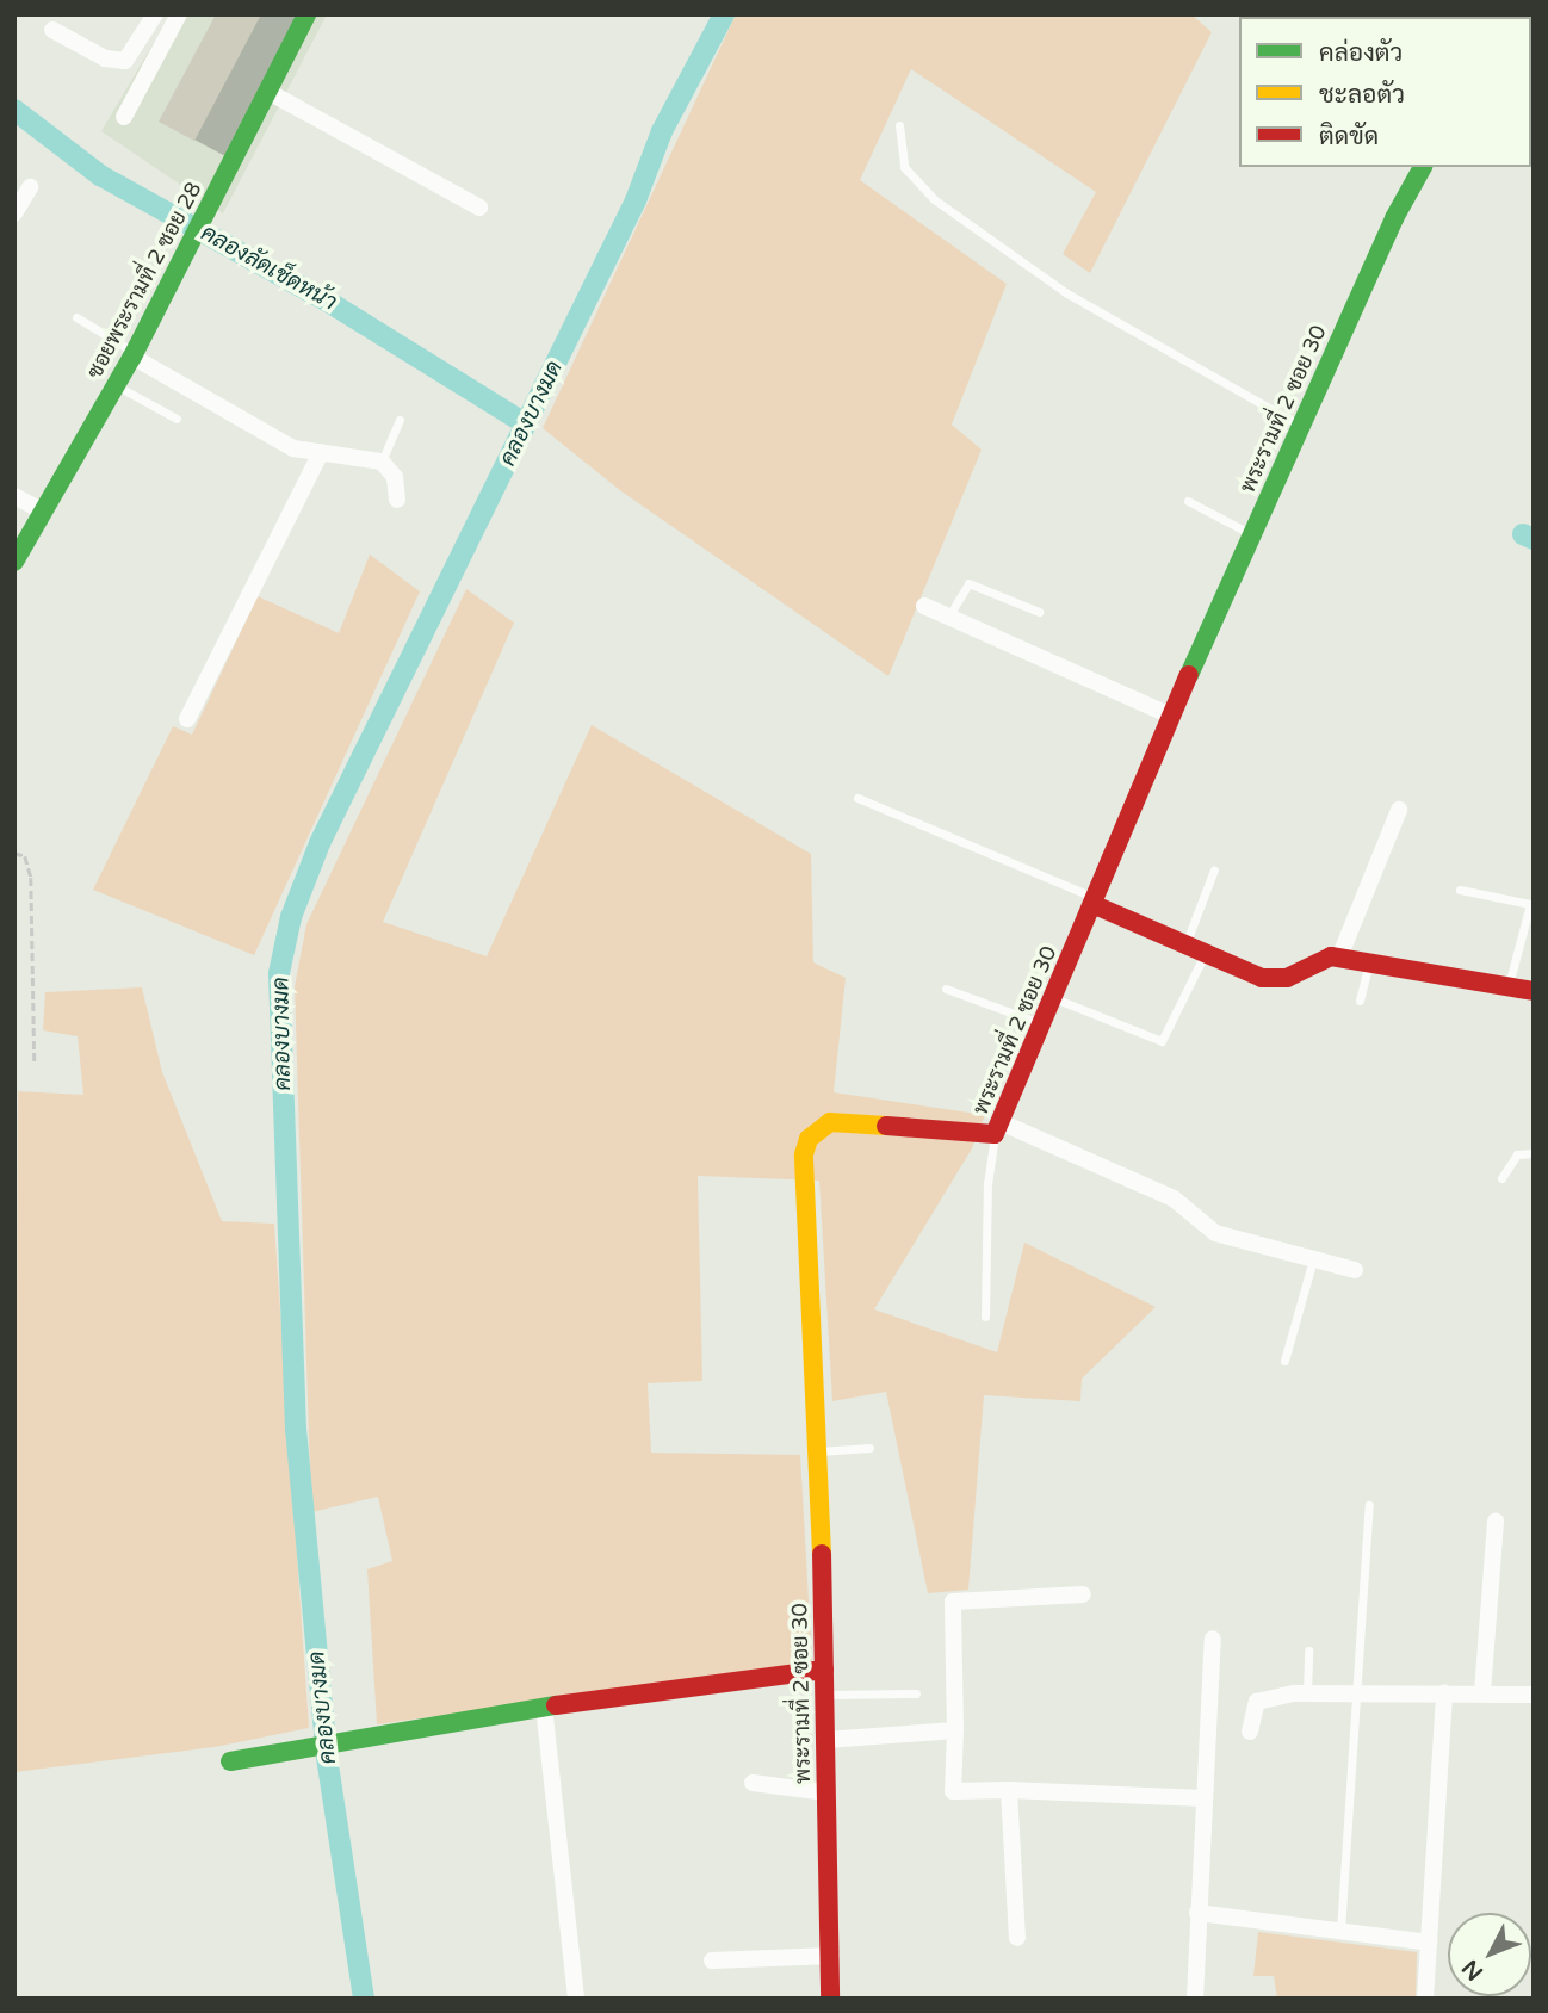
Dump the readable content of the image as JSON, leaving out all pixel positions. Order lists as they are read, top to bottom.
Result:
{
  "streets": {
    "street": ["ซอยพระรามที่ 2 ซอย 28", "พระรามที่ 2 ซอย 30"]
  },
  "water": ["คลองลัดเช็ดหน้า", "คลองบางมด"],
  "legend": ["คล่องตัว", "ชะลอตัว", "ติดขัด"],
  "north": "bottom left"
}
